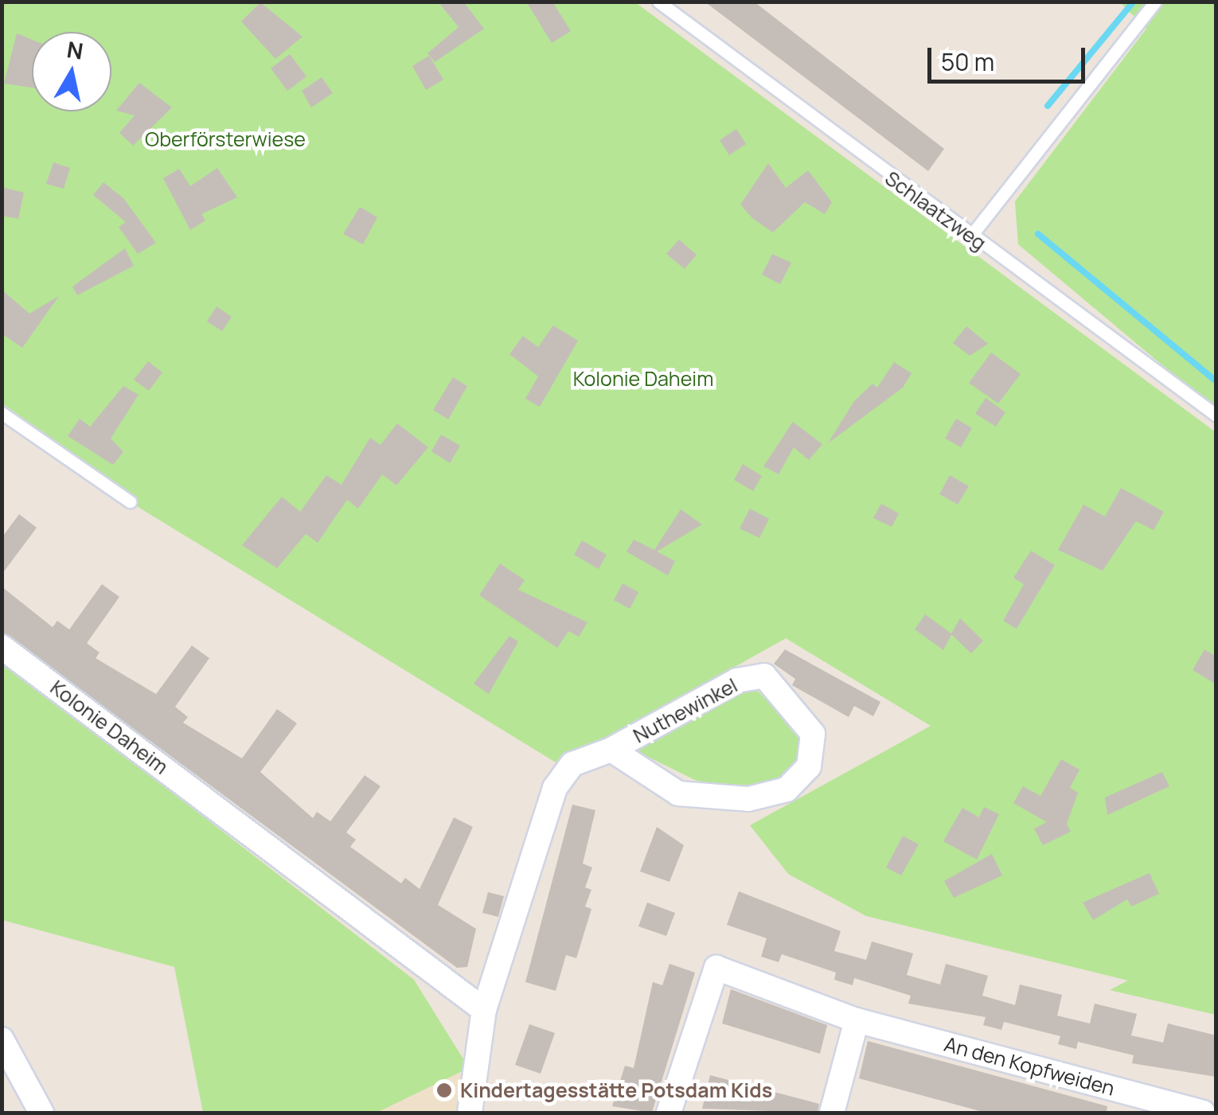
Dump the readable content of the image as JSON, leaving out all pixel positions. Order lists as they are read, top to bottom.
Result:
{
  "streets": {
    "street": ["Nuthewinkel", "Kolonie Daheim", "An den Kopfweiden"],
    "lane": ["Schlaatzweg"]
  },
  "crossings": [
    ["Nuthewinkel", "Kolonie Daheim"]
  ],
  "parks": ["Oberförsterwiese", "Kolonie Daheim"],
  "places": ["Kindertagesstätte Potsdam Kids"],
  "scale_bar": "50 m",
  "north": "top"
}
